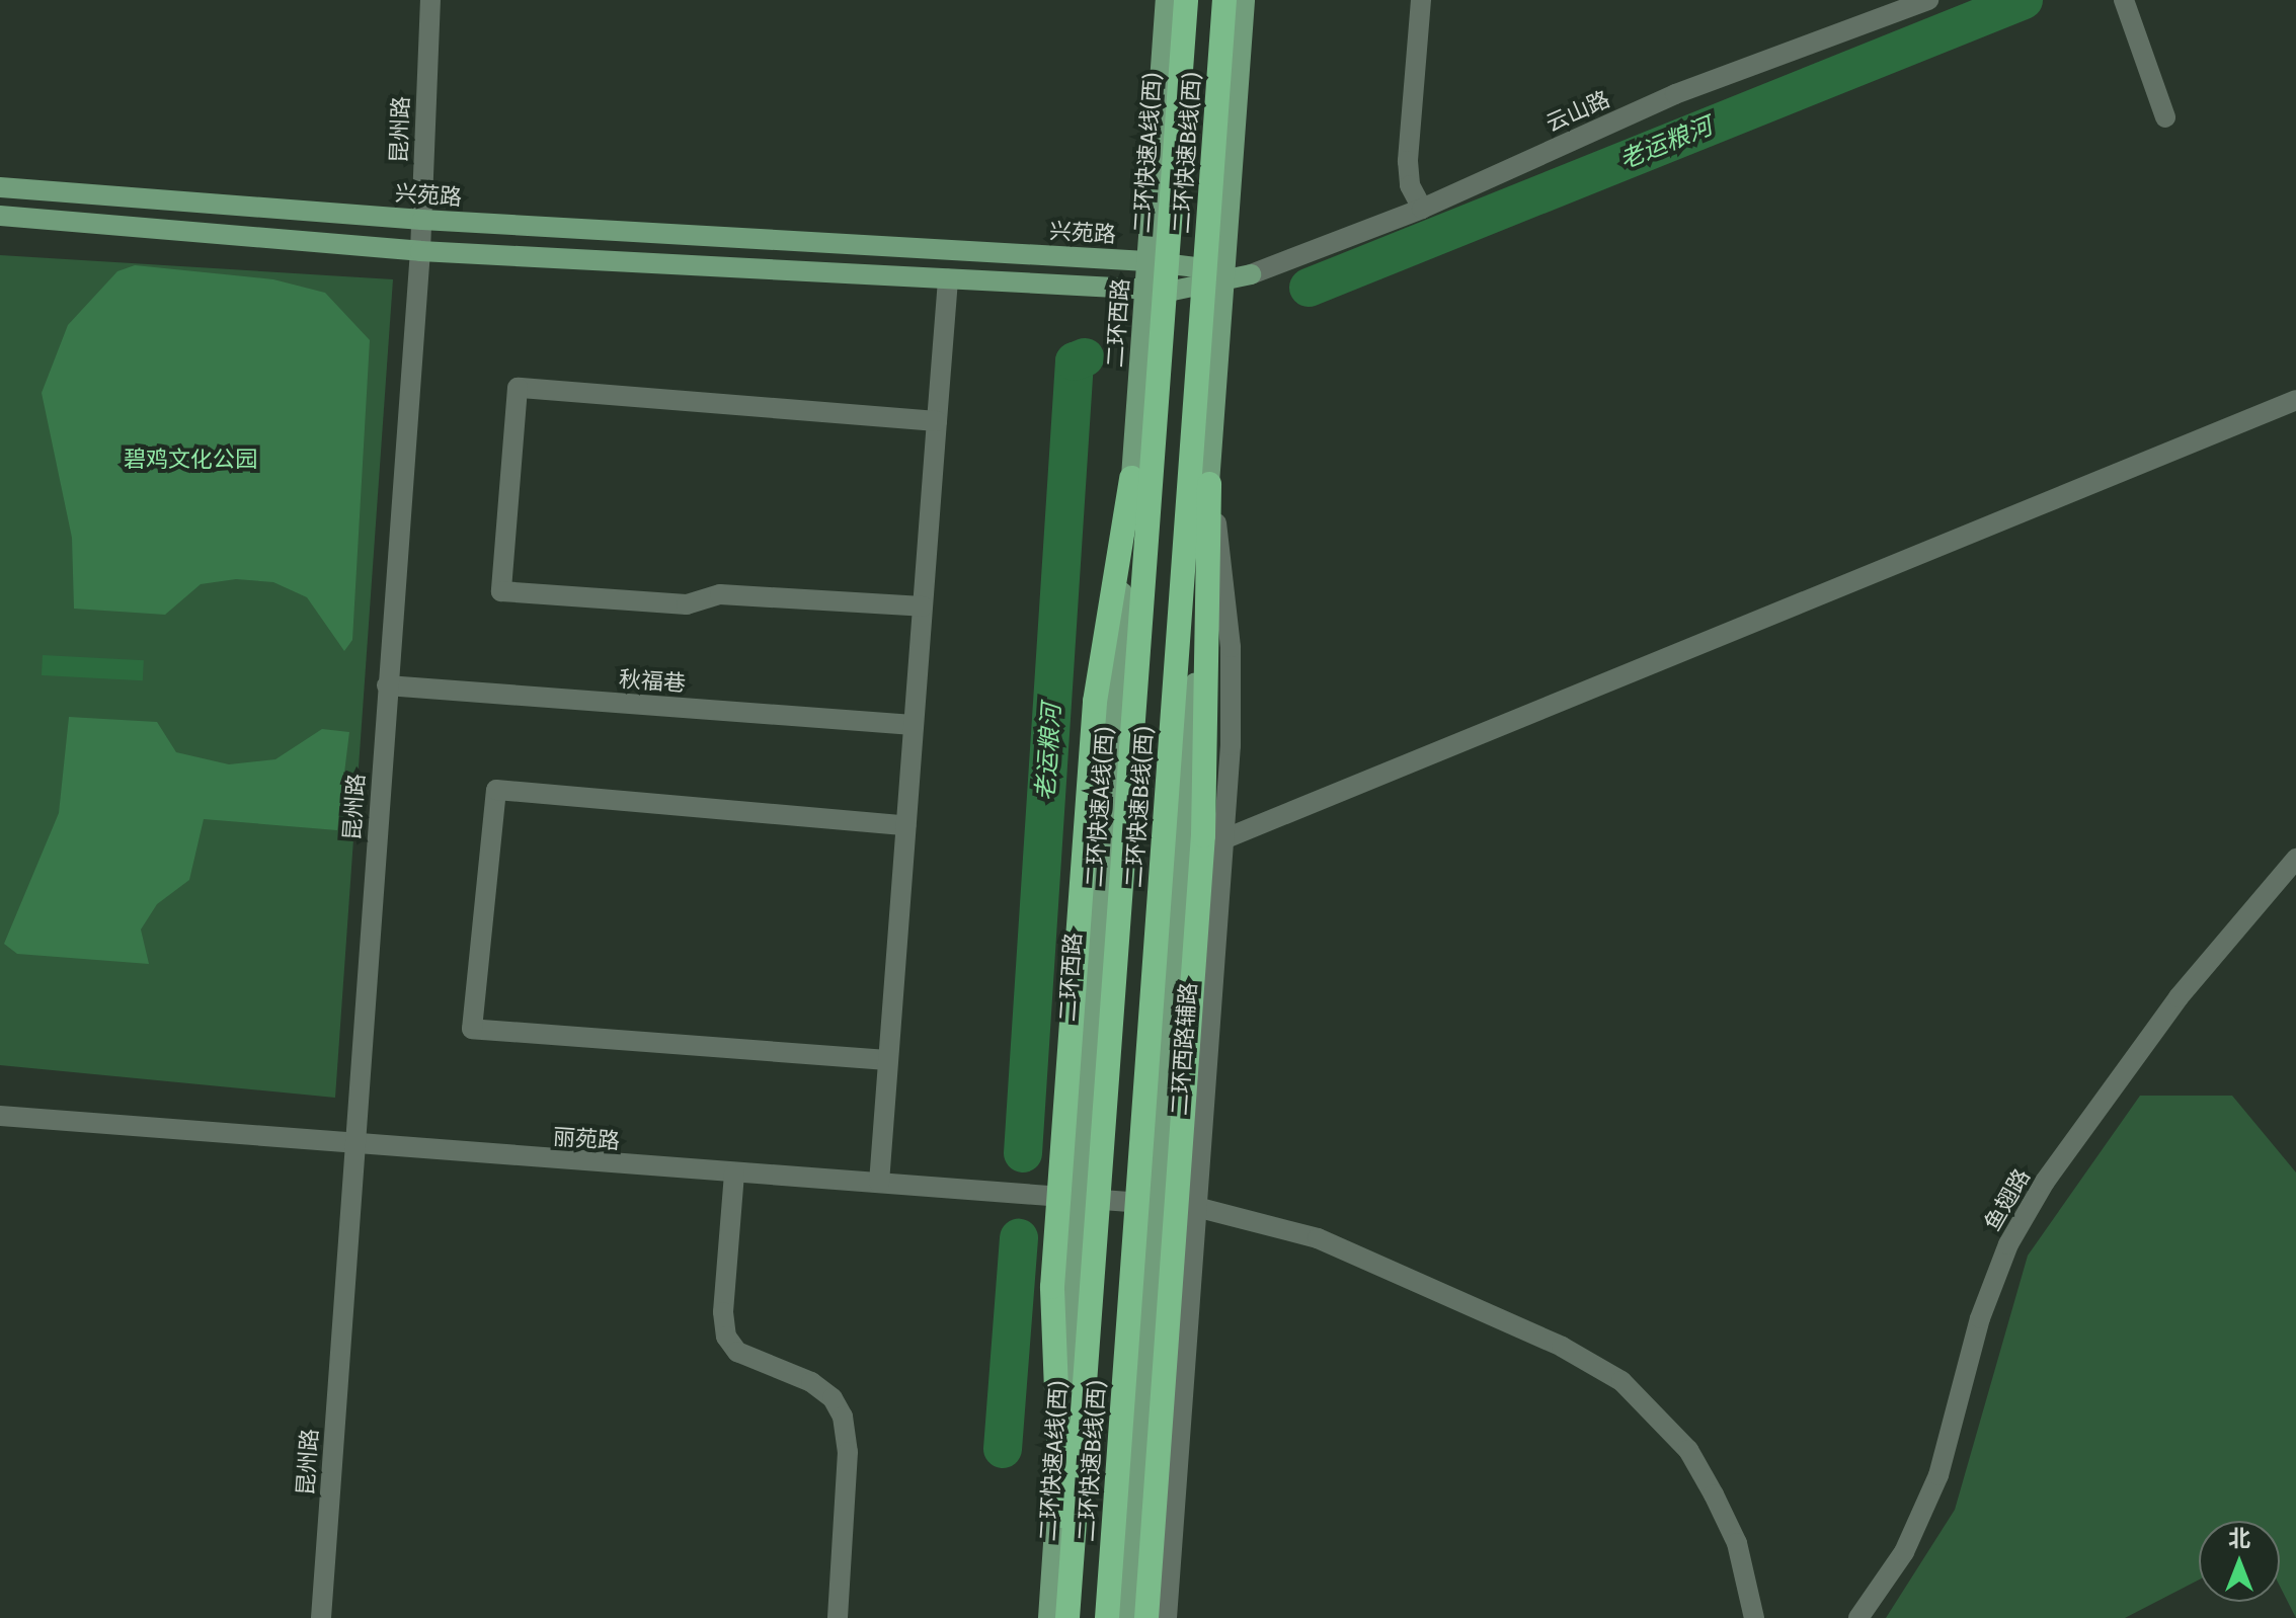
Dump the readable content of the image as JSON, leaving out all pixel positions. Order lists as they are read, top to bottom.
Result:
{
  "streets": {
    "highway": ["二环快速A线(西)", "二环快速B线(西)"],
    "main road": ["兴苑路", "二环西路"],
    "street": [
      "云山路",
      "昆州路",
      "秋福巷",
      "二环西路辅路",
      "丽苑路",
      "鱼翅路"
    ]
  },
  "crossings": [
    ["云山路", "兴苑路"],
    ["昆州路", "兴苑路"],
    ["昆州路", "秋福巷"],
    ["昆州路", "丽苑路"],
    ["兴苑路", "二环西路"],
    ["二环西路", "丽苑路"],
    ["二环西路辅路", "丽苑路"]
  ],
  "water": ["老运粮河"],
  "parks": ["碧鸡文化公园"],
  "north": "top"
}
